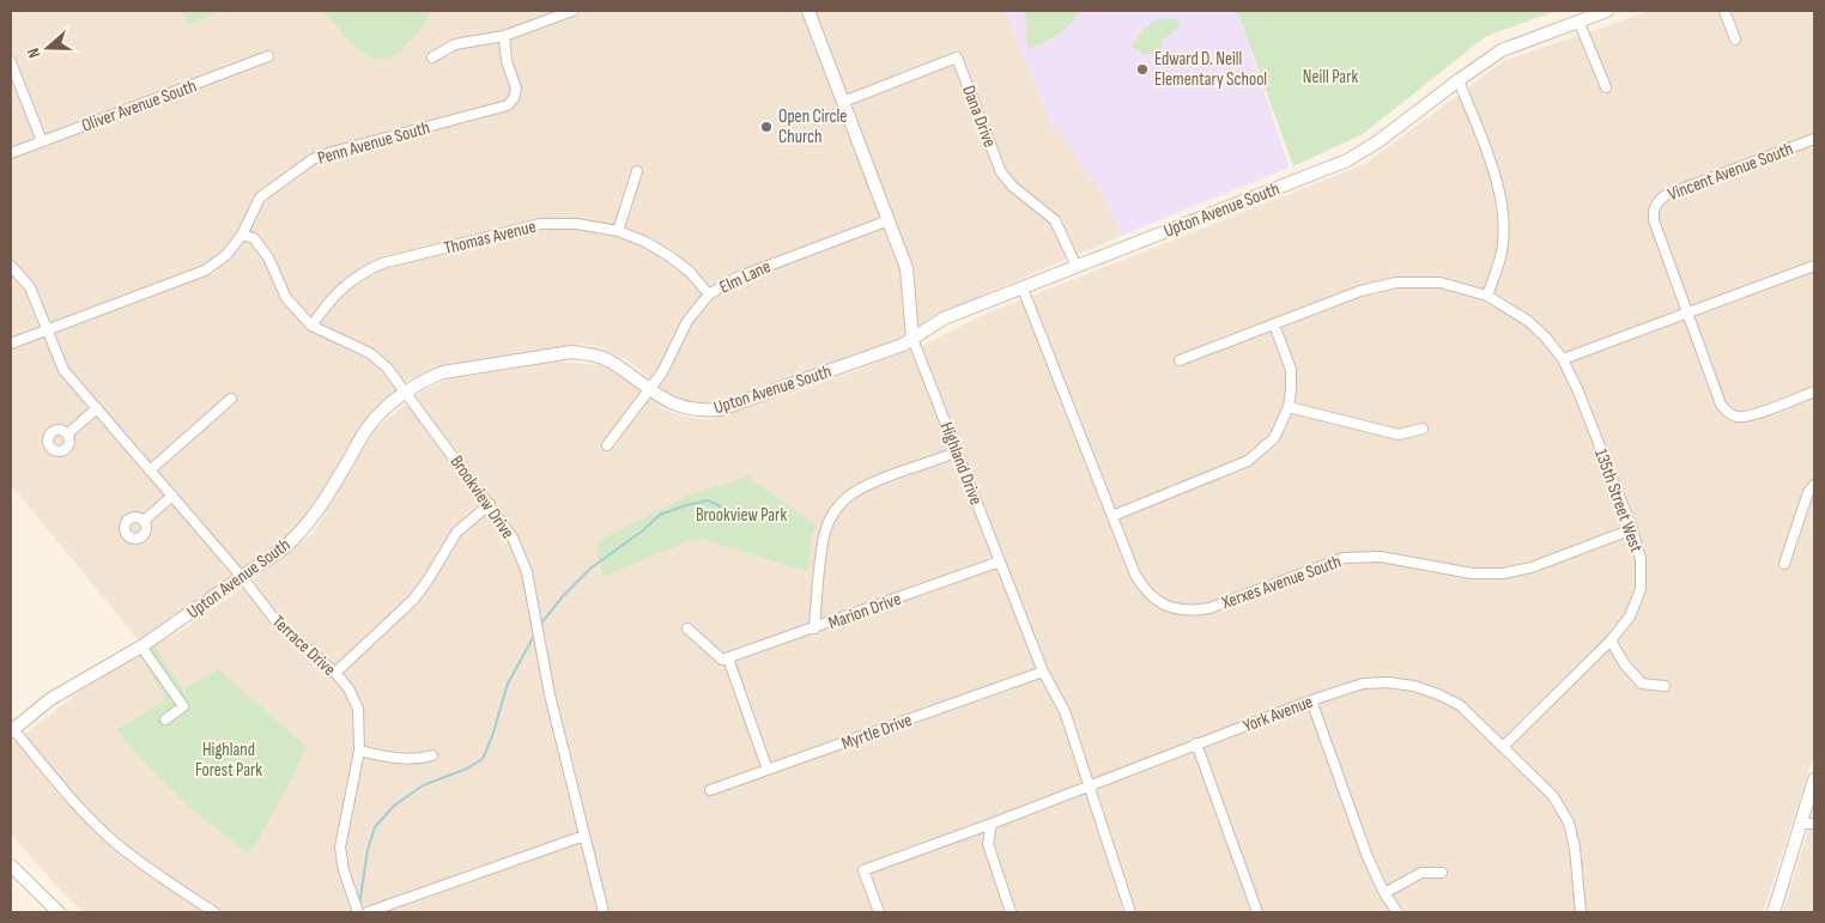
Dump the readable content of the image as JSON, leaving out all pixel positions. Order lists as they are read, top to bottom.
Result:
{
  "streets": {
    "street": [
      "Oliver Avenue South",
      "Dana Drive",
      "Penn Avenue South",
      "Vincent Avenue South",
      "Upton Avenue South",
      "Thomas Avenue",
      "Elm Lane",
      "Highland Drive",
      "Brookview Drive",
      "135th Street West",
      "Xerxes Avenue South",
      "Marion Drive",
      "Terrace Drive",
      "York Avenue",
      "Myrtle Drive"
    ]
  },
  "crossings": [
    ["Dana Drive", "Upton Avenue South"],
    ["Dana Drive", "Highland Drive"],
    ["Penn Avenue South", "Brookview Drive"],
    ["Penn Avenue South", "Terrace Drive"],
    ["Upton Avenue South", "Elm Lane"],
    ["Upton Avenue South", "Highland Drive"],
    ["Upton Avenue South", "Brookview Drive"],
    ["Upton Avenue South", "Terrace Drive"],
    ["Thomas Avenue", "Elm Lane"],
    ["Thomas Avenue", "Brookview Drive"],
    ["Elm Lane", "Highland Drive"],
    ["Highland Drive", "Marion Drive"],
    ["Highland Drive", "York Avenue"],
    ["Highland Drive", "Myrtle Drive"],
    ["135th Street West", "Xerxes Avenue South"],
    ["135th Street West", "York Avenue"]
  ],
  "parks": ["Neill Park", "Brookview Park", "Highland Forest Park"],
  "places": ["Edward D. Neill Elementary School", "Open Circle Church"],
  "north": "left"
}
